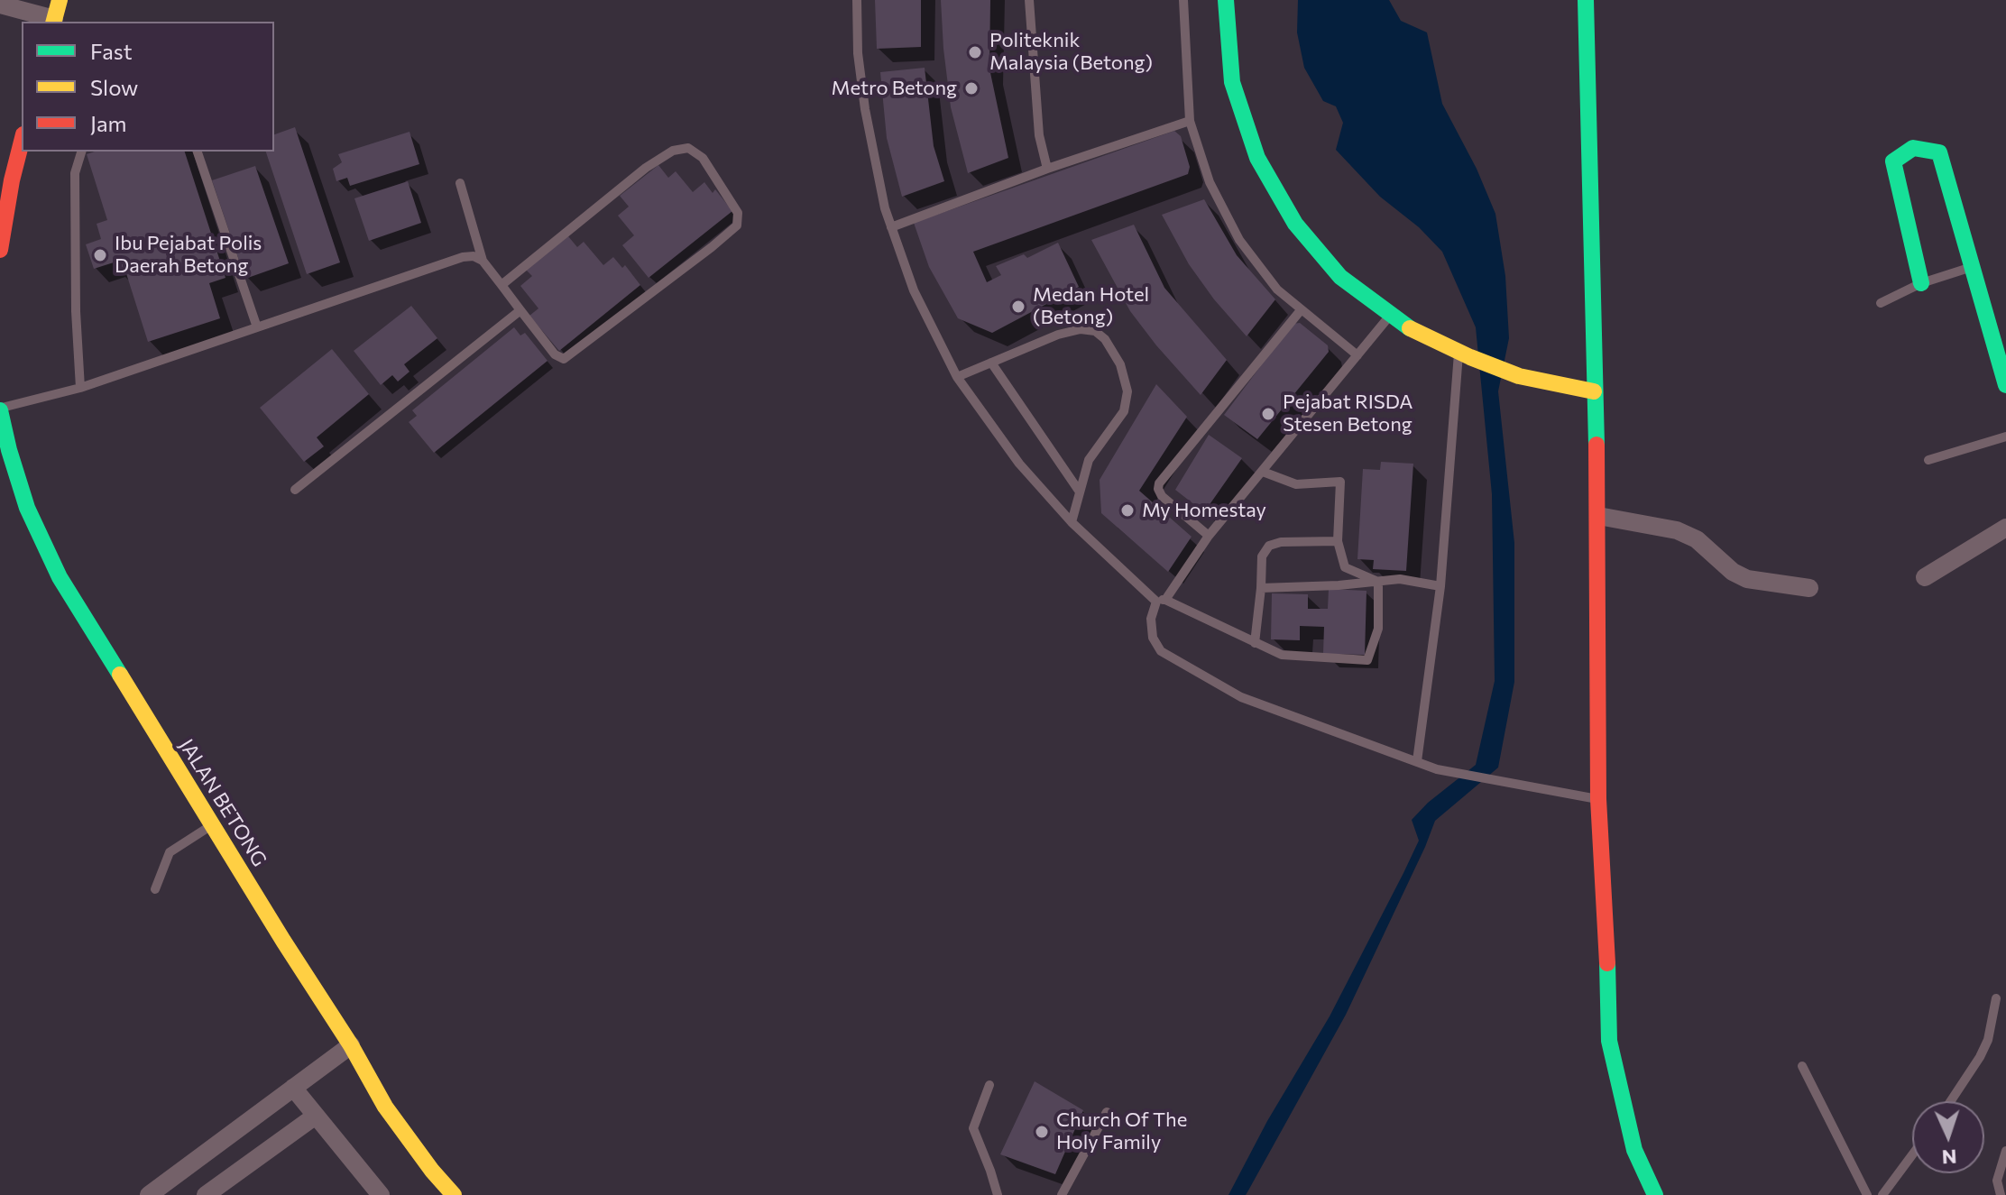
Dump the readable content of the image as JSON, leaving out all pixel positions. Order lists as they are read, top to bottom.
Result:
{
  "streets": {
    "street": ["JALAN BETONG"]
  },
  "places": [
    "Politeknik Malaysia (Betong)",
    "Metro Betong",
    "Ibu Pejabat Polis Daerah Betong",
    "Medan Hotel (Betong)",
    "Pejabat RISDA Stesen Betong",
    "My Homestay",
    "Church Of The Holy Family"
  ],
  "legend": ["Fast", "Slow", "Jam"],
  "north": "bottom"
}
